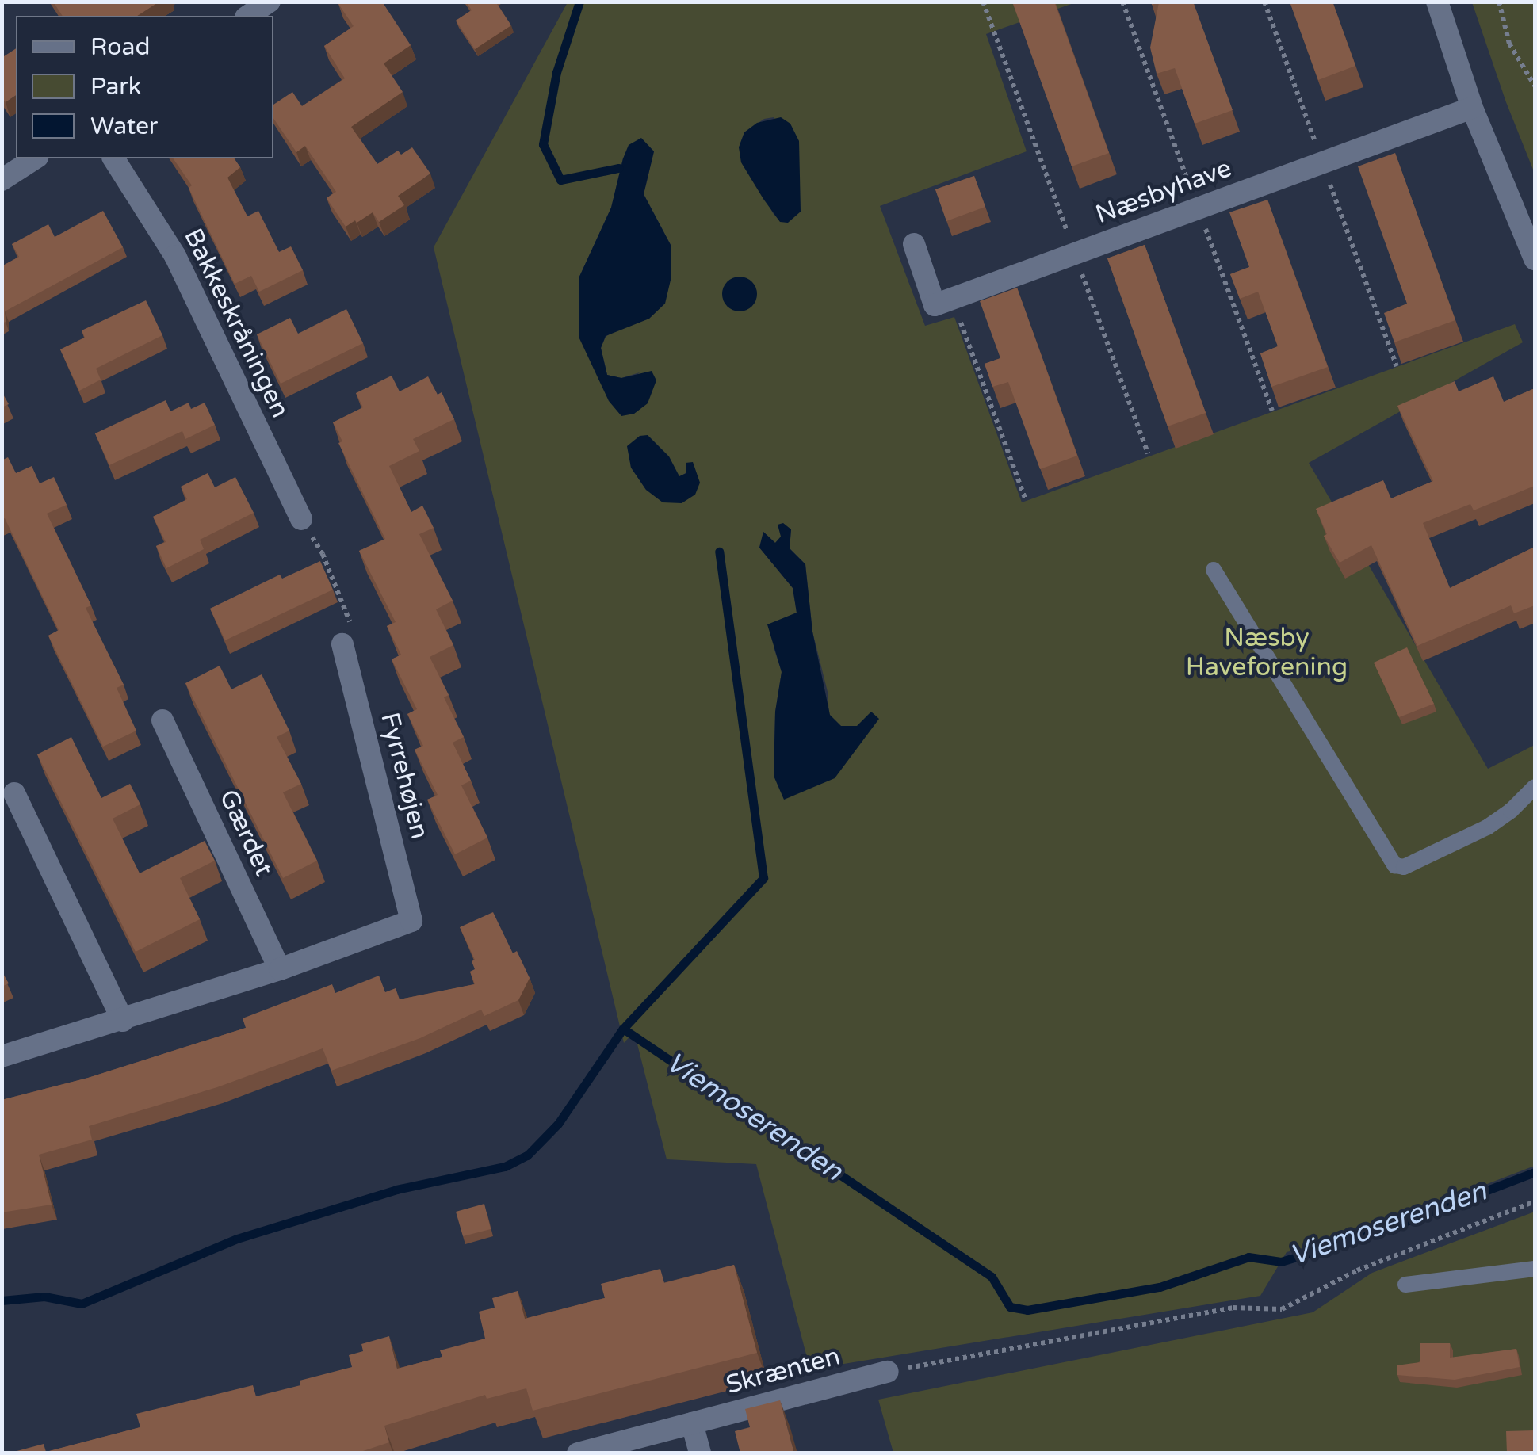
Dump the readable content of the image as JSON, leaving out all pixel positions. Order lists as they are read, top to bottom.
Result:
{
  "streets": {
    "street": [
      "Næsbyhave",
      "Bakkeskråningen",
      "Fyrrehøjen",
      "Gærdet",
      "Skrænten"
    ]
  },
  "crossings": [
    ["Fyrrehøjen", "Gærdet"]
  ],
  "water": ["Viemoserenden"],
  "parks": ["Næsby Haveforening"],
  "legend": ["Road", "Park", "Water"]
}
